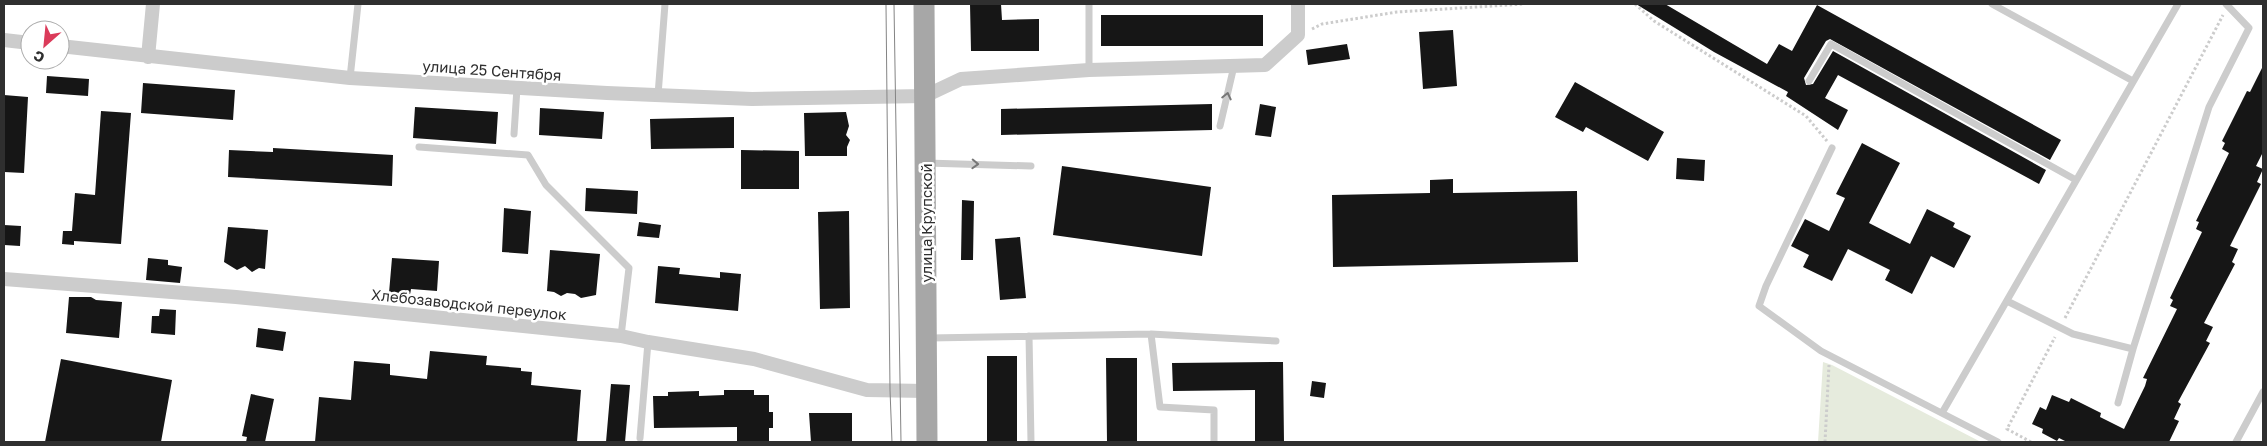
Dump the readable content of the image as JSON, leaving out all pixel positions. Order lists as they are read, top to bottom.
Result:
{
  "streets": {
    "main road": ["улица Крупской"],
    "street": ["улица 25 Сентября", "Хлебозаводской переулок"]
  },
  "crossings": [
    ["улица 25 Сентября", "улица Крупской"],
    ["улица Крупской", "Хлебозаводской переулок"]
  ],
  "north": "bottom left"
}
